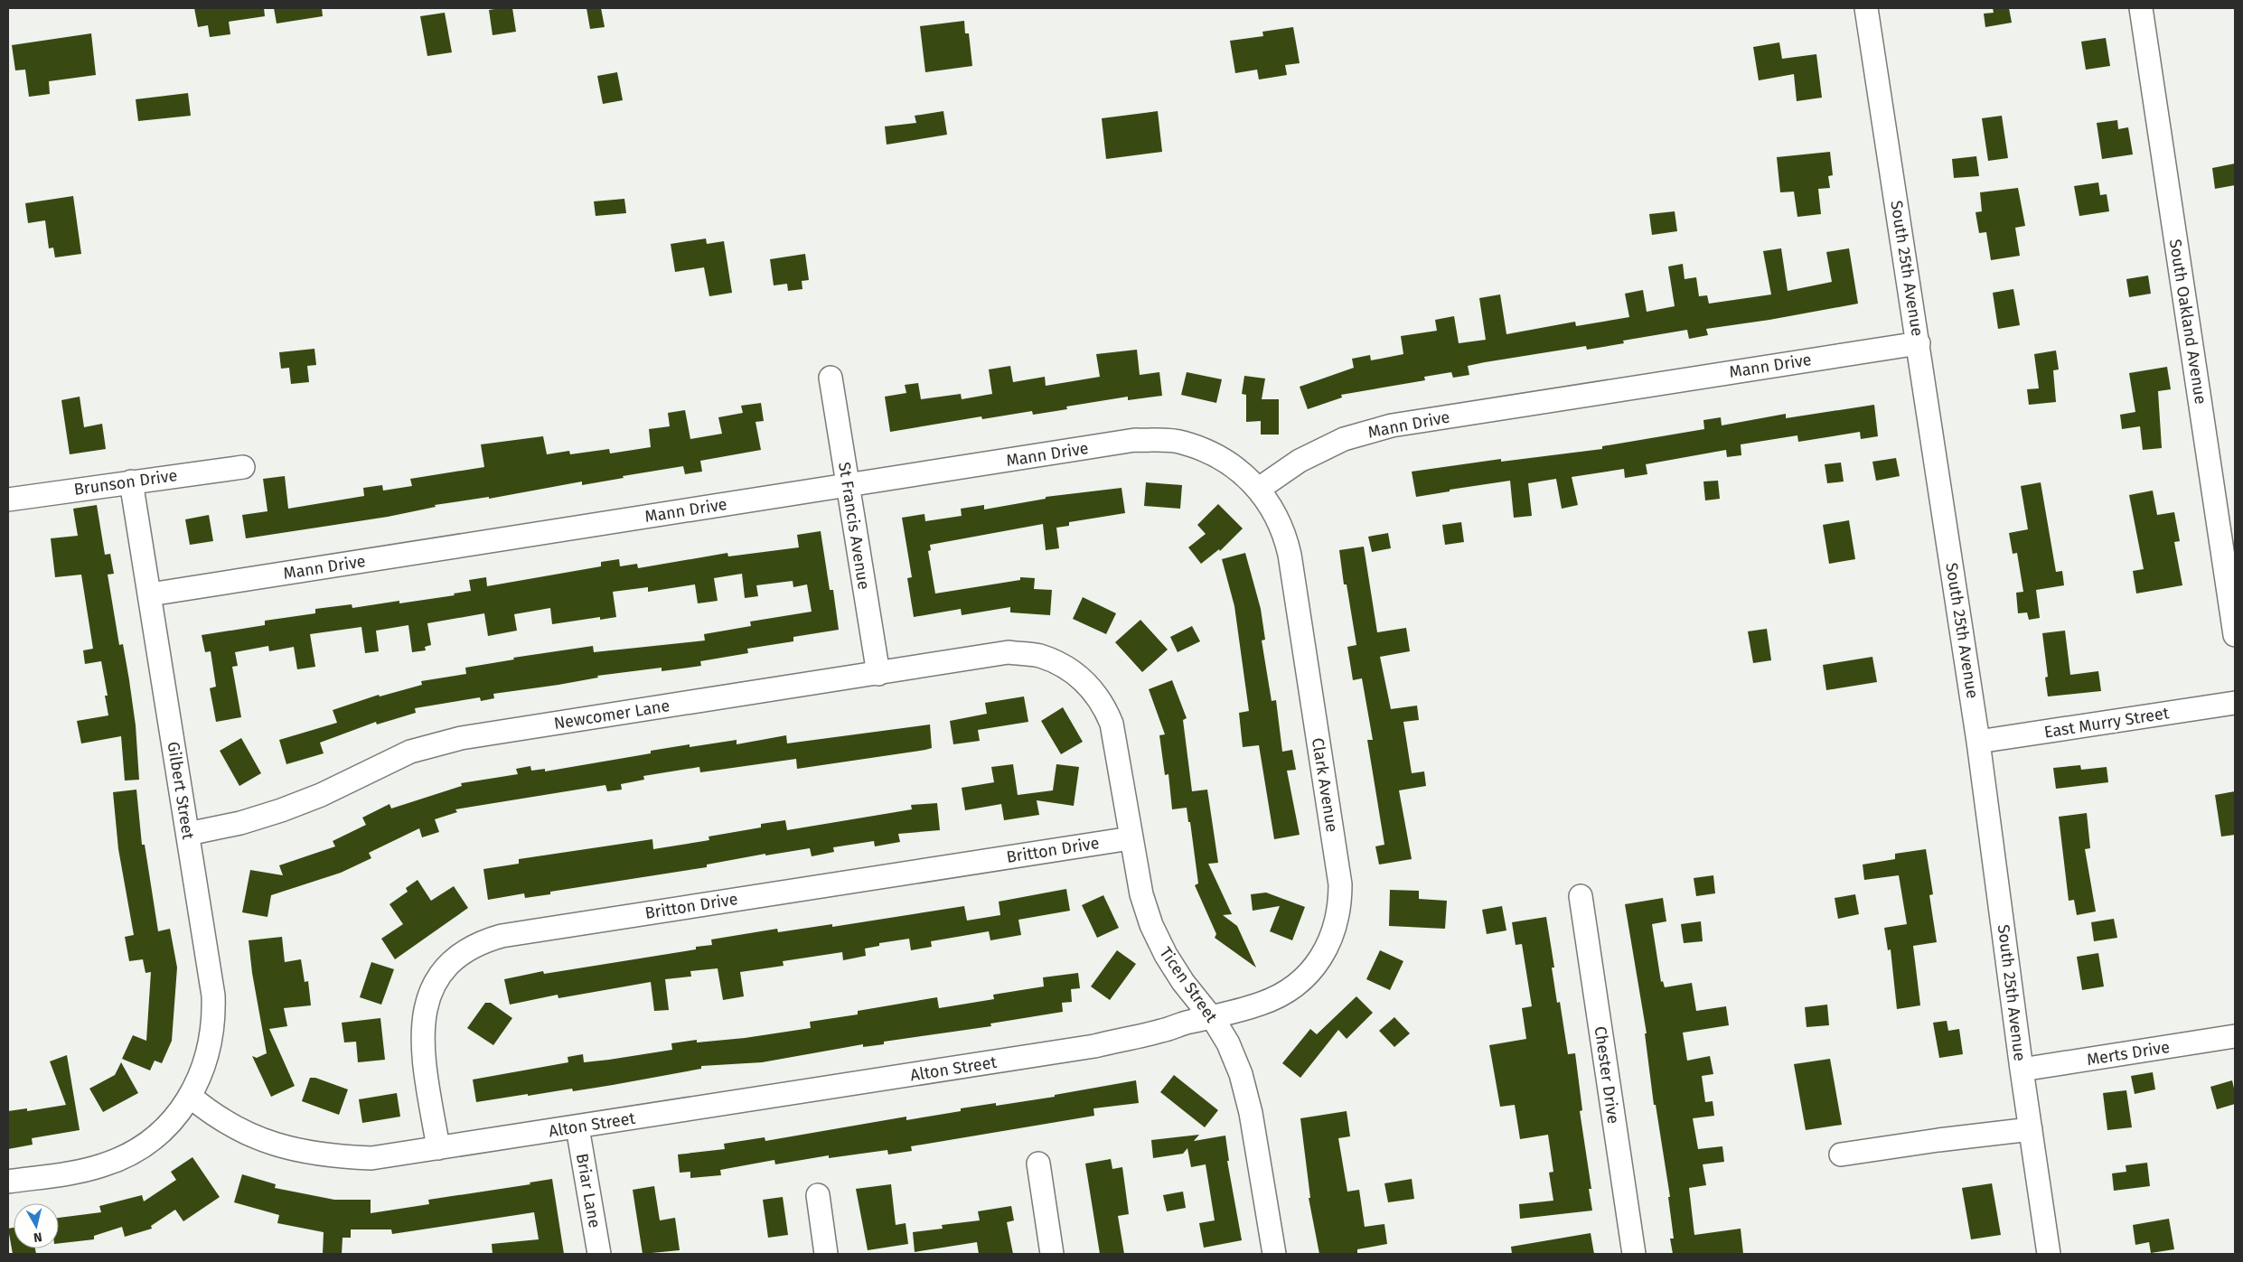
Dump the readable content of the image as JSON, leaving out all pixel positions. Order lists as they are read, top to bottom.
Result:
{
  "streets": {
    "street": [
      "South 25th Avenue",
      "South Oakland Avenue",
      "Mann Drive",
      "Brunson Drive",
      "St Francis Avenue",
      "Newcomer Lane",
      "East Murry Street",
      "Clark Avenue",
      "Gilbert Street",
      "Britton Drive",
      "Ticen Street",
      "Merts Drive",
      "Alton Street",
      "Chester Drive",
      "Briar Lane"
    ]
  },
  "crossings": [
    ["South 25th Avenue", "Mann Drive"],
    ["South 25th Avenue", "East Murry Street"],
    ["South 25th Avenue", "Merts Drive"],
    ["Mann Drive", "St Francis Avenue"],
    ["Mann Drive", "Clark Avenue"],
    ["Mann Drive", "Gilbert Street"],
    ["Brunson Drive", "Gilbert Street"],
    ["St Francis Avenue", "Newcomer Lane"],
    ["Newcomer Lane", "Gilbert Street"],
    ["Newcomer Lane", "Ticen Street"],
    ["Clark Avenue", "Ticen Street"],
    ["Clark Avenue", "Alton Street"],
    ["Gilbert Street", "Alton Street"],
    ["Britton Drive", "Ticen Street"],
    ["Britton Drive", "Alton Street"],
    ["Ticen Street", "Alton Street"],
    ["Alton Street", "Briar Lane"]
  ],
  "north": "bottom"
}
